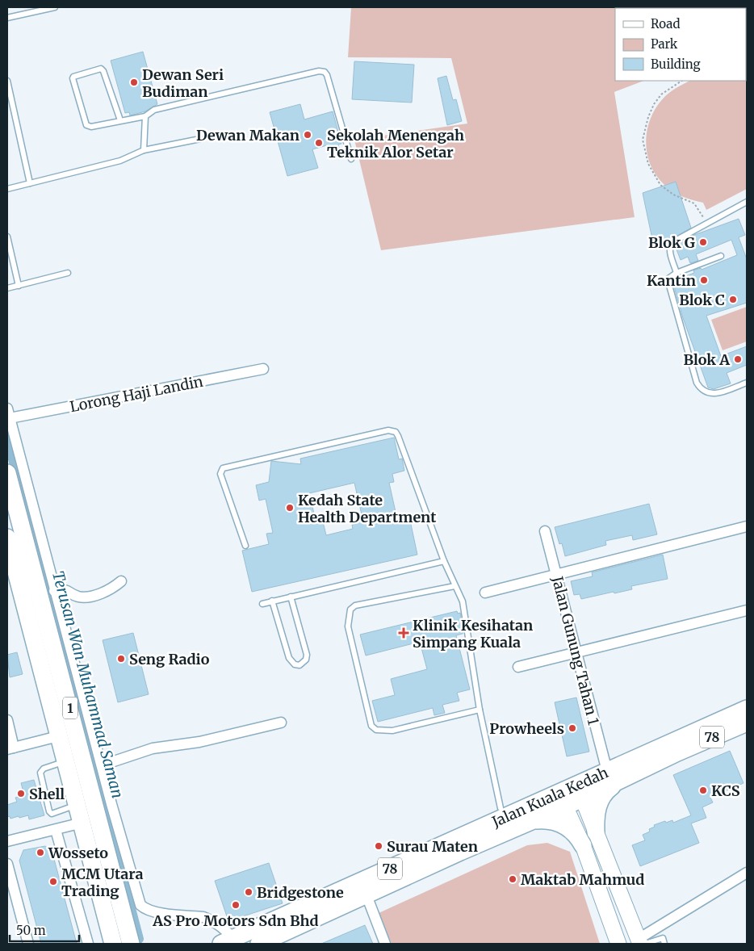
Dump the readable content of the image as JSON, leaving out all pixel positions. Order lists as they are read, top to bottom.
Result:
{
  "streets": {
    "main road": ["1", "78", "Jalan Kuala Kedah"],
    "street": ["Lorong Haji Landin", "Jalan Gunung Tahan 1"]
  },
  "crossings": [
    ["Jalan Gunung Tahan 1", "Jalan Kuala Kedah"]
  ],
  "water": ["Terusan Wan Muhammad Saman"],
  "places": {
    "other": [
      "Dewan Seri Budiman",
      "Dewan Makan",
      "Sekolah Menengah Teknik Alor Setar",
      "Blok G",
      "Kantin",
      "Blok C",
      "Blok A",
      "Kedah State Health Department",
      "Seng Radio",
      "Prowheels",
      "KCS",
      "Shell",
      "Surau Maten",
      "Wosseto",
      "Maktab Mahmud",
      "MCM Utara Trading",
      "Bridgestone",
      "AS Pro Motors Sdn Bhd"
    ],
    "health": ["Klinik Kesihatan Simpang Kuala"]
  },
  "legend": ["Road", "Park", "Building"],
  "scale_bar": "50 m"
}
